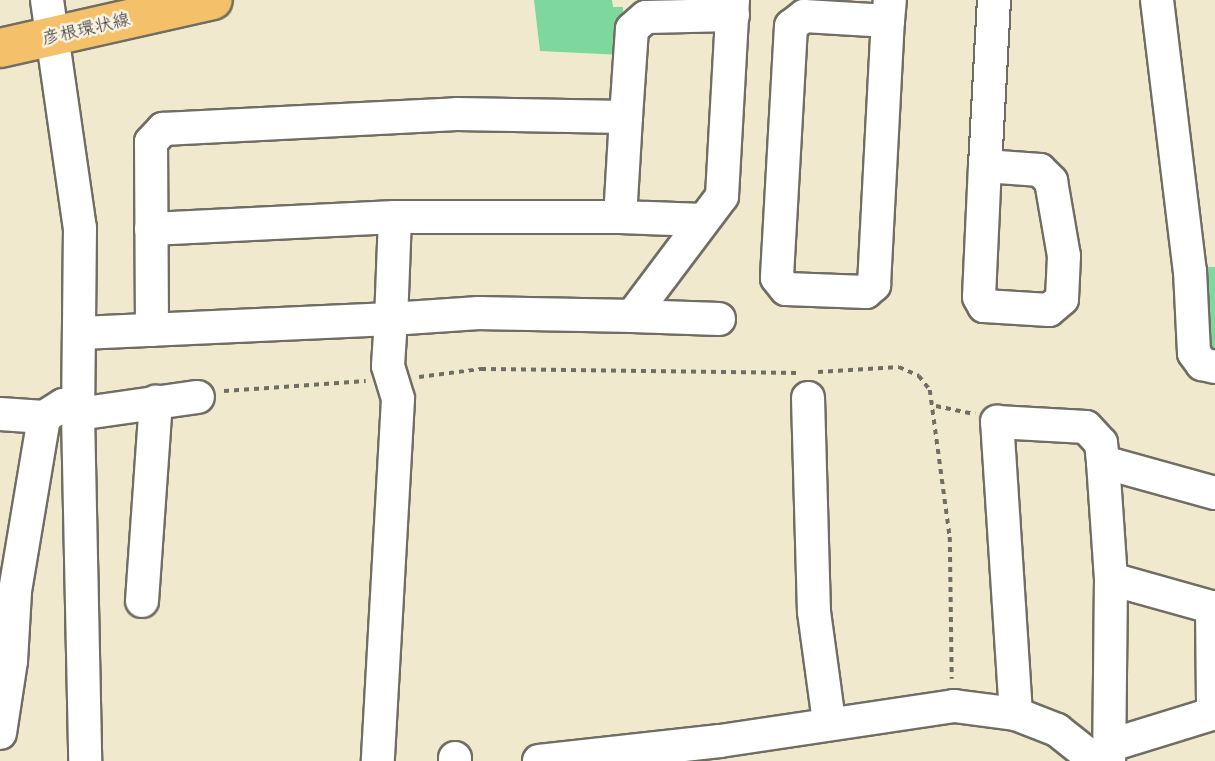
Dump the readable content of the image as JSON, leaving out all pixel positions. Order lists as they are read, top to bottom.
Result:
{
  "streets": {
    "main road": ["彦根環状線"]
  }
}
